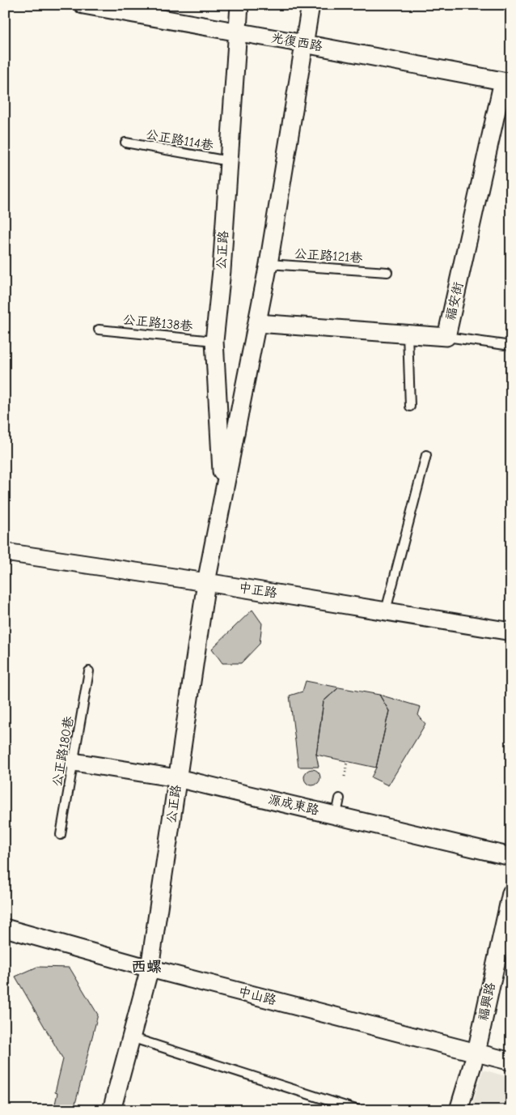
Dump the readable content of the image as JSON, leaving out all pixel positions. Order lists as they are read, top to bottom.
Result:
{
  "streets": {
    "street": [
      "光復西路",
      "公正路",
      "福安街",
      "中正路",
      "源成東路",
      "中山路",
      "福興路"
    ],
    "lane": [
      "公正路114巷",
      "公正路121巷",
      "公正路138巷",
      "公正路180巷"
    ]
  },
  "crossings": [
    ["光復西路", "公正路"],
    ["光復西路", "福安街"],
    ["公正路114巷", "公正路"],
    ["公正路", "公正路121巷"],
    ["公正路", "福安街"],
    ["公正路", "公正路138巷"],
    ["公正路", "中正路"],
    ["公正路", "源成東路"],
    ["公正路", "中山路"],
    ["公正路180巷", "源成東路"],
    ["中山路", "福興路"]
  ],
  "districts": ["西螺"]
}
